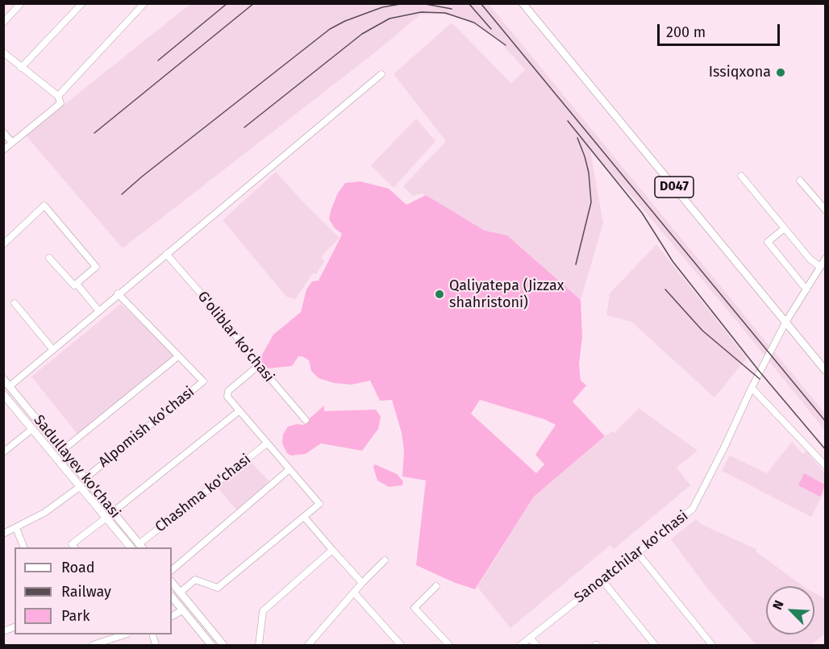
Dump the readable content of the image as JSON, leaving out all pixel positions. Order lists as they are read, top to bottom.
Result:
{
  "streets": {
    "main road": ["D047", "Sadullayev ko'chasi"],
    "street": [
      "G'oliblar ko'chasi",
      "Alpomish ko'chasi",
      "Chashma ko'chasi",
      "Sanoatchilar ko'chasi"
    ]
  },
  "crossings": [
    ["D047", "Sanoatchilar ko'chasi"],
    ["Alpomish ko'chasi", "Sadullayev ko'chasi"],
    ["Sadullayev ko'chasi", "Chashma ko'chasi"]
  ],
  "places": ["Issiqxona", "Qaliyatepa (Jizzax shahristoni)"],
  "legend": ["Road", "Railway", "Park"],
  "scale_bar": "200 m",
  "north": "top left"
}
